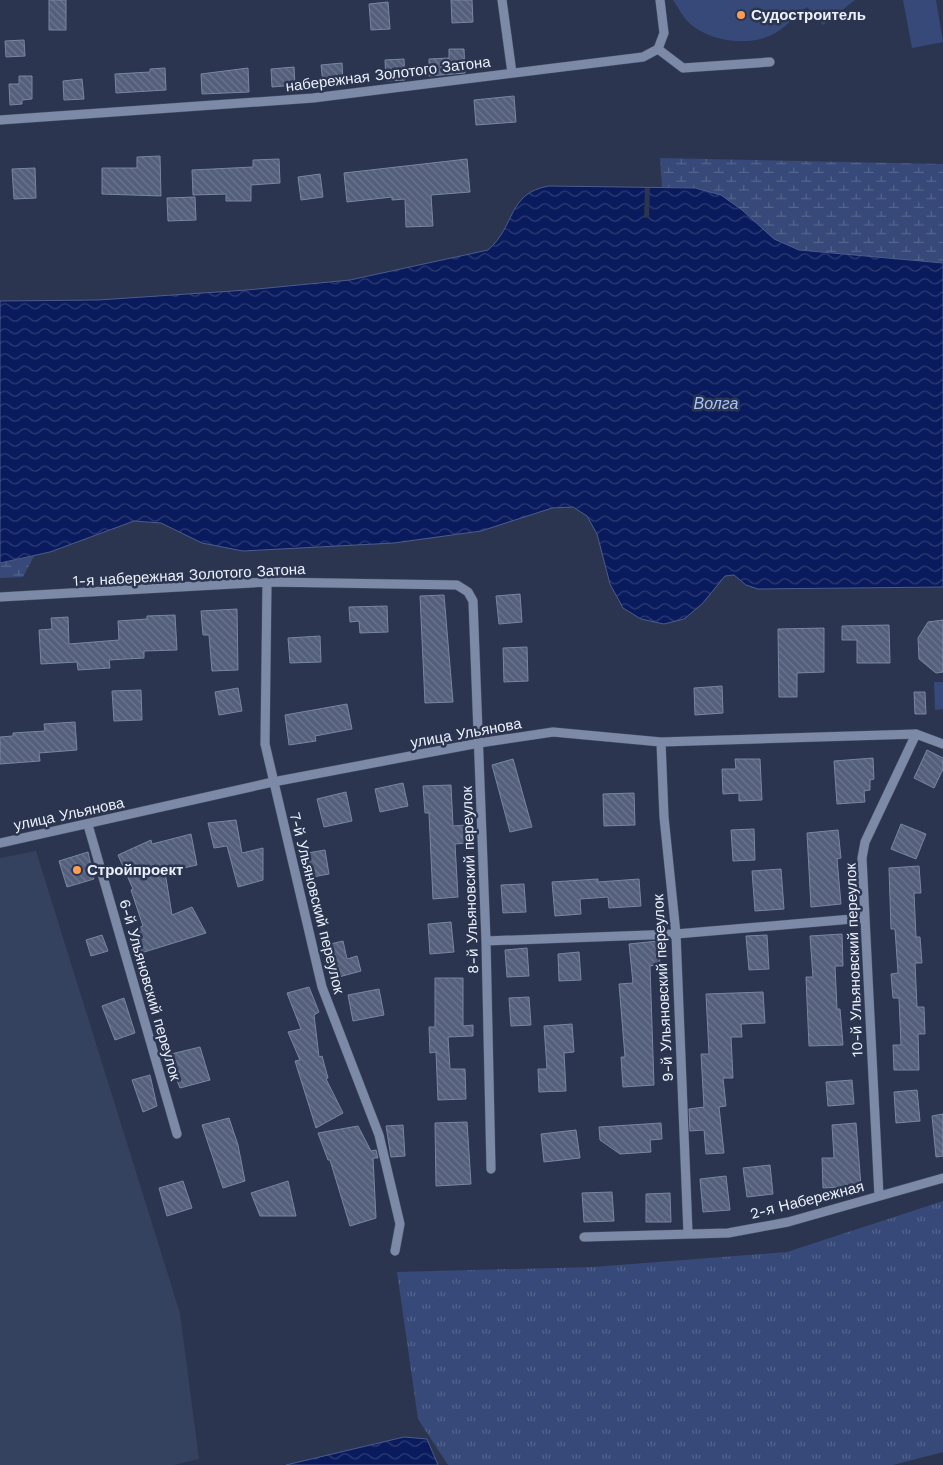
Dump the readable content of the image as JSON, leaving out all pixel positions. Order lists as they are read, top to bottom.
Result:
{
  "streets": {
    "street": [
      "набережная Золотого Затона",
      "1-я набережная Золотого Затона",
      "улица Ульянова",
      "8-й Ульяновский переулок",
      "7-й Ульяновский переулок",
      "10-й Ульяновский переулок",
      "9-й Ульяновский переулок",
      "6-й Ульяновский переулок",
      "2-я Набережная"
    ]
  },
  "crossings": [
    ["1-я набережная Золотого Затона", "8-й Ульяновский переулок"],
    ["1-я набережная Золотого Затона", "7-й Ульяновский переулок"],
    ["улица Ульянова", "8-й Ульяновский переулок"],
    ["улица Ульянова", "7-й Ульяновский переулок"],
    ["улица Ульянова", "10-й Ульяновский переулок"],
    ["улица Ульянова", "9-й Ульяновский переулок"],
    ["улица Ульянова", "6-й Ульяновский переулок"],
    ["10-й Ульяновский переулок", "2-я Набережная"],
    ["9-й Ульяновский переулок", "2-я Набережная"]
  ],
  "water": ["Волга"],
  "places": ["Судостроитель", "Стройпроект"]
}
